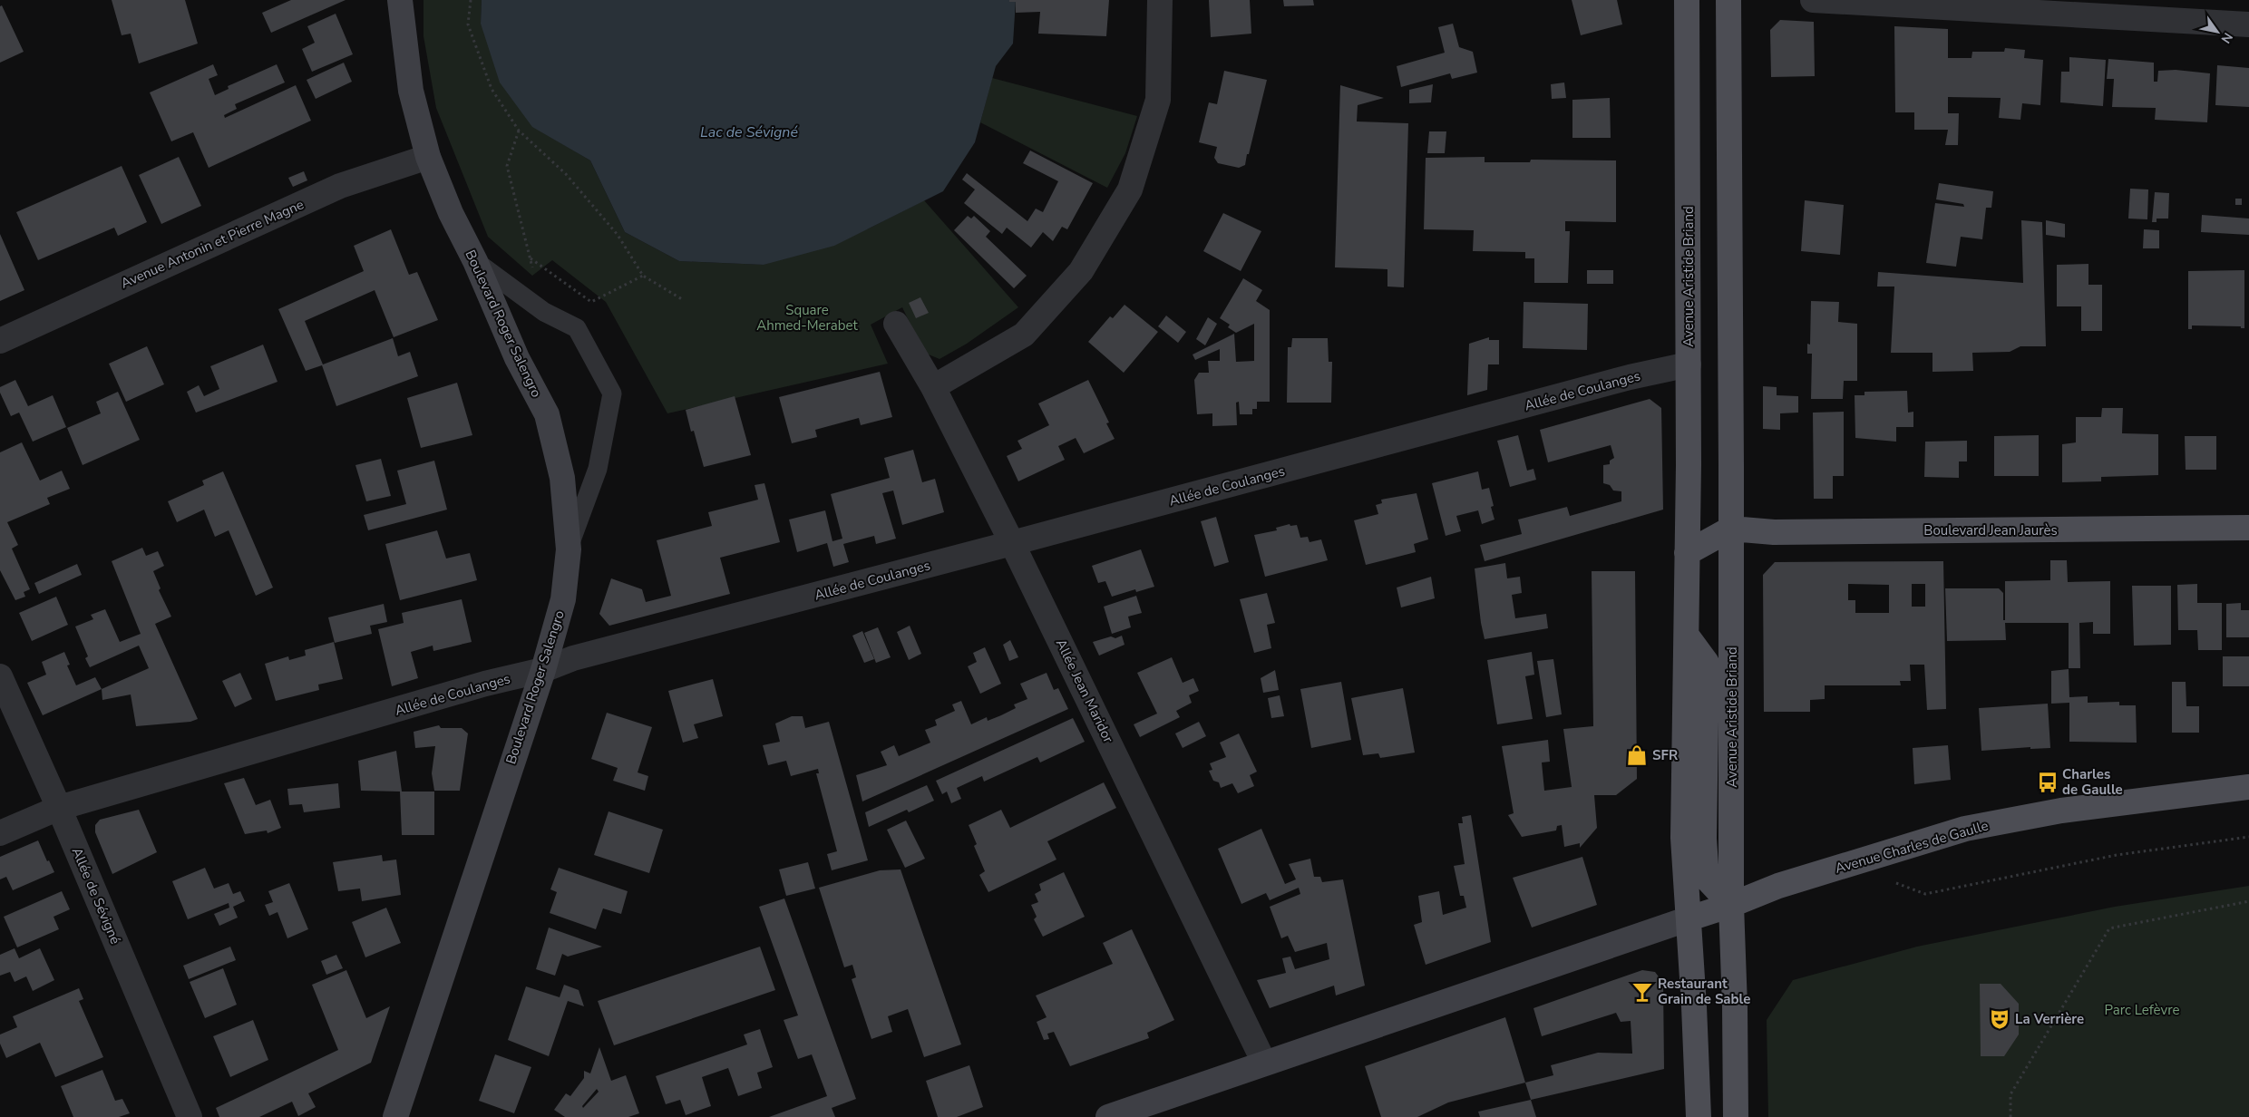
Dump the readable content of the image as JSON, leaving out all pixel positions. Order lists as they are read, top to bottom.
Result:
{
  "streets": {
    "main road": [
      "Avenue Aristide Briand",
      "Boulevard Roger Salengro",
      "Boulevard Jean Jaurès",
      "Avenue Charles de Gaulle"
    ],
    "street": [
      "Avenue Antonin et Pierre Magne",
      "Allée de Coulanges",
      "Allée Jean Maridor",
      "Allée de Sévigné"
    ]
  },
  "crossings": [
    ["Avenue Antonin et Pierre Magne", "Boulevard Roger Salengro"],
    ["Avenue Aristide Briand", "Allée de Coulanges"],
    ["Avenue Aristide Briand", "Boulevard Jean Jaurès"],
    ["Avenue Aristide Briand", "Avenue Charles de Gaulle"],
    ["Boulevard Roger Salengro", "Allée de Coulanges"],
    ["Allée de Coulanges", "Allée Jean Maridor"],
    ["Allée de Coulanges", "Allée de Sévigné"]
  ],
  "water": ["Lac de Sévigné"],
  "parks": ["Square Ahmed-Merabet", "Parc Lefèvre"],
  "places": {
    "shop": ["SFR"],
    "bus stop": ["Charles de Gaulle"],
    "bar": ["Restaurant Grain de Sable"],
    "theatre": ["La Verrière"]
  },
  "north": "bottom right"
}
